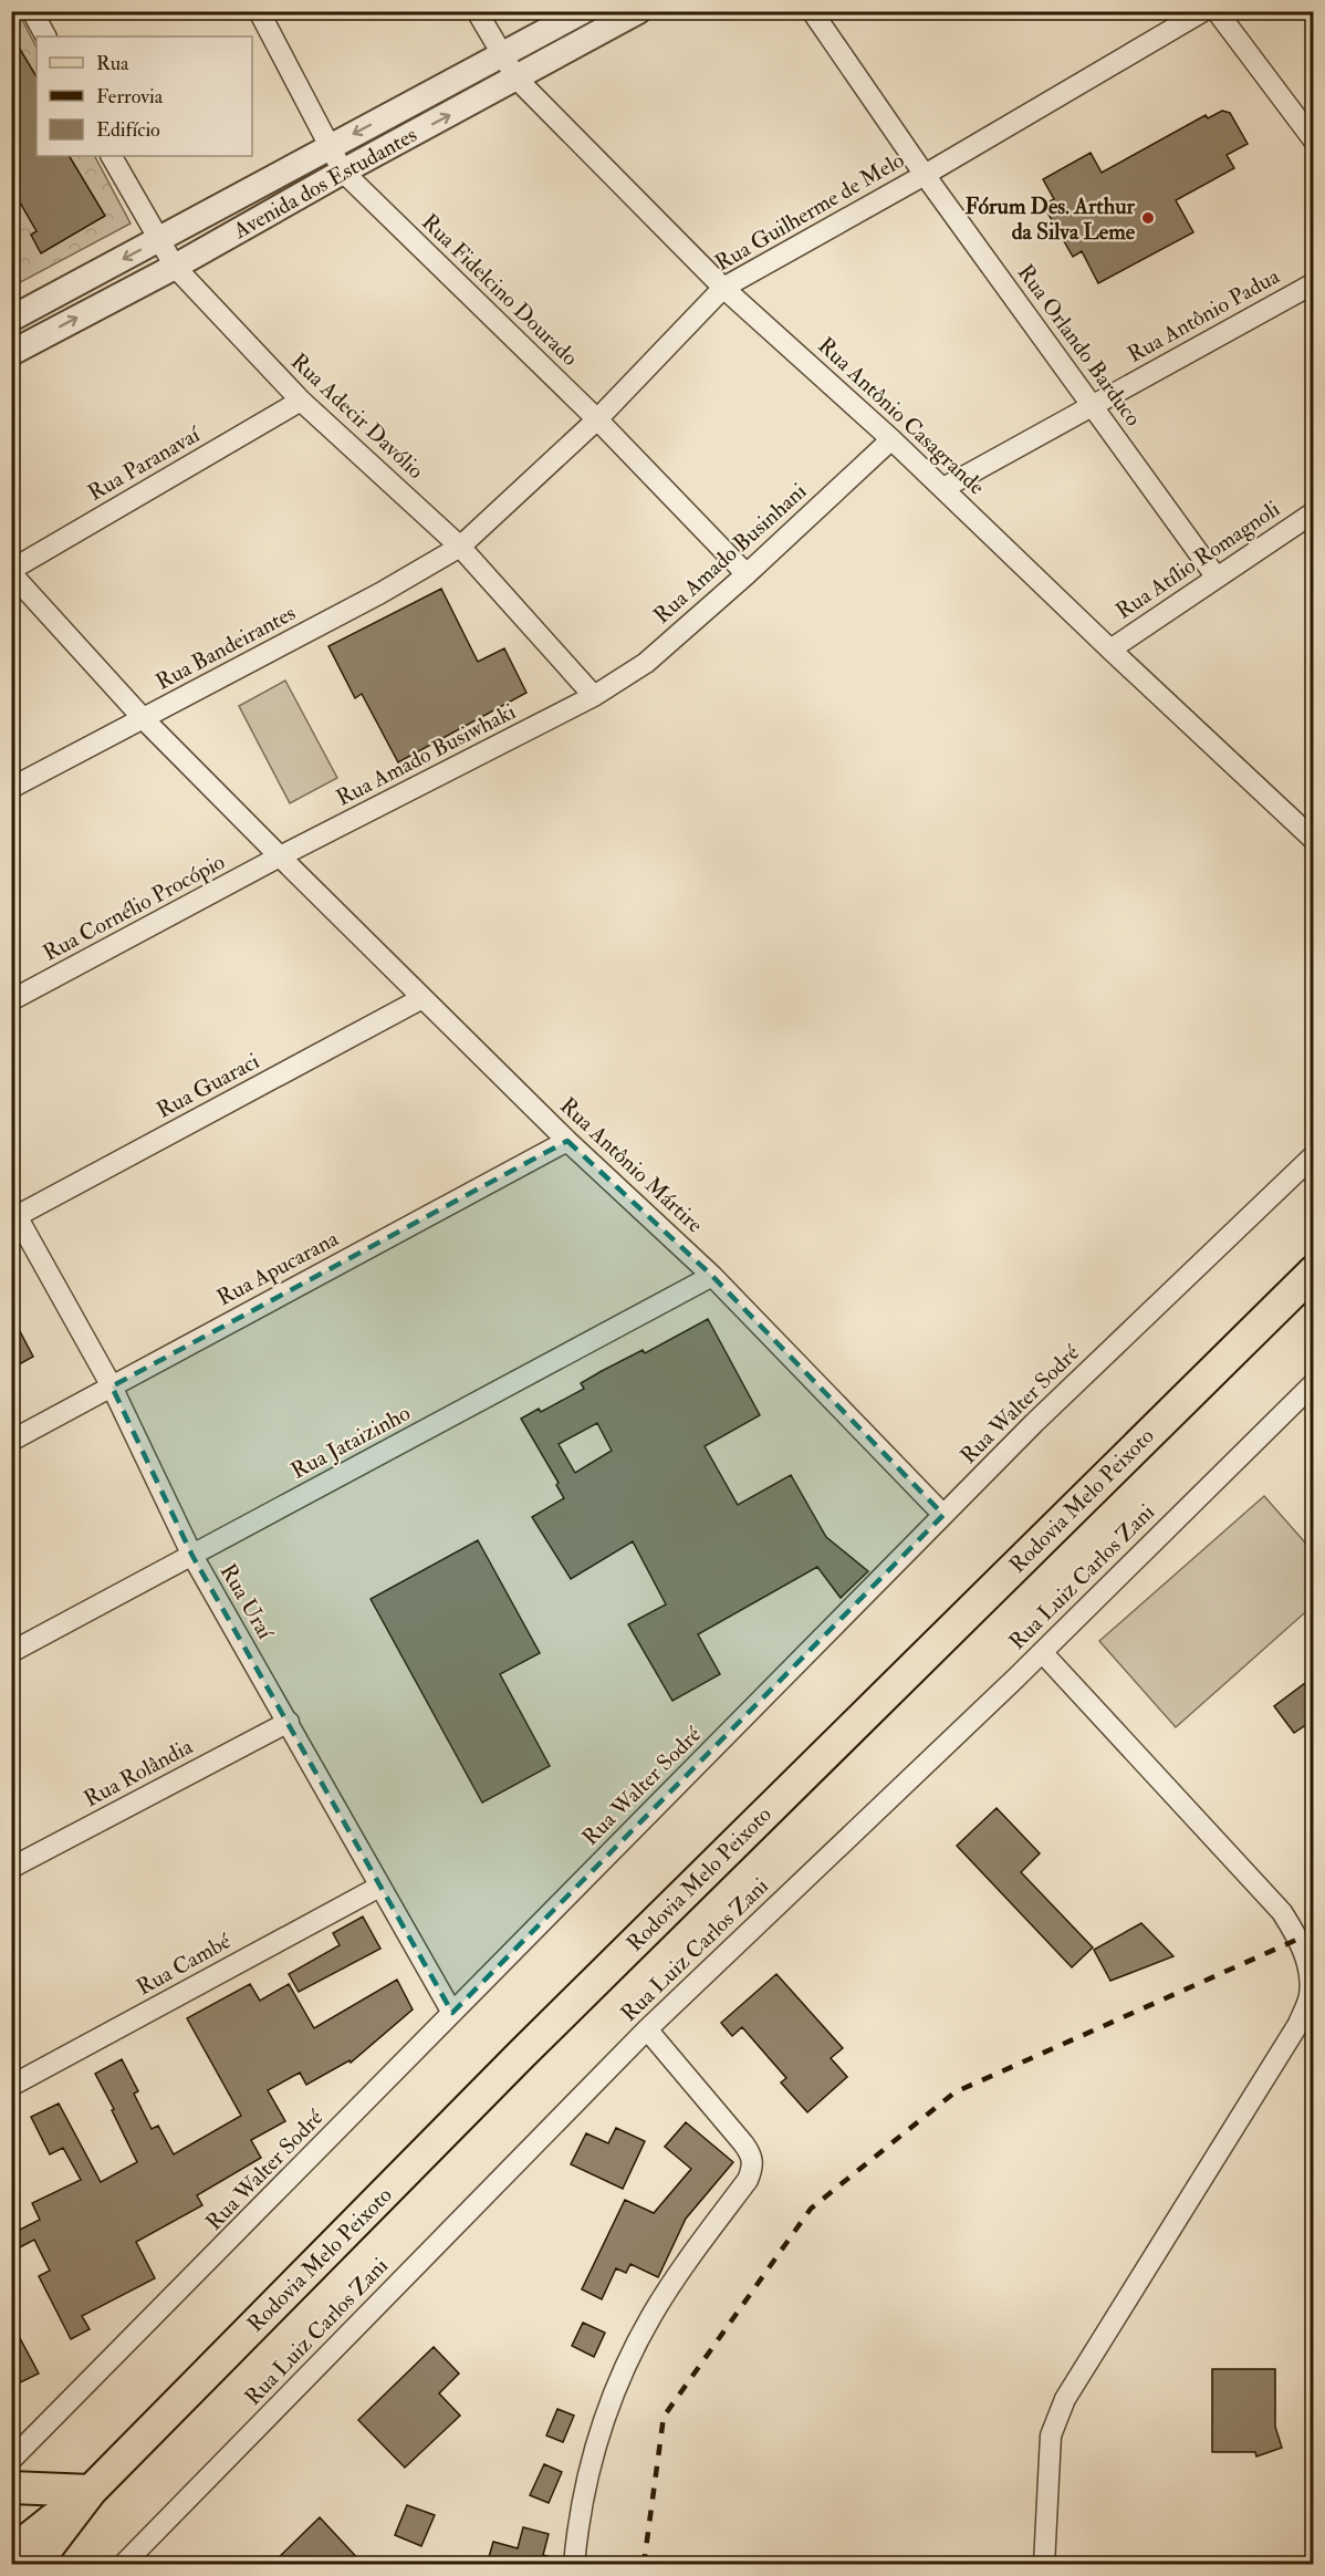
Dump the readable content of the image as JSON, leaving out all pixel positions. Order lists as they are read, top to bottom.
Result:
{
  "streets": {
    "main road": ["Rodovia Melo Peixoto"],
    "street": [
      "Avenida dos Estudantes",
      "Rua Guilherme de Melo",
      "Rua Fidelcino Dourado",
      "Rua Antônio Padua",
      "Rua Orlando Barduco",
      "Rua Adecir Davólio",
      "Rua Antônio Casagrande",
      "Rua Paranavaí",
      "Rua Amado Businhani",
      "Rua Atílio Romagnoli",
      "Rua Bandeirantes",
      "Rua Amado Busiwhaki",
      "Rua Cornélio Procópio",
      "Rua Guaraci",
      "Rua Antônio Mártire",
      "Rua Apucarana",
      "Rua Walter Sodré",
      "Rua Jataizinho",
      "Rua Luiz Carlos Zani",
      "Rua Uraí",
      "Rua Rolândia",
      "Rua Cambé"
    ]
  },
  "crossings": [
    ["Avenida dos Estudantes", "Rua Fidelcino Dourado"],
    ["Avenida dos Estudantes", "Rua Adecir Davólio"],
    ["Avenida dos Estudantes", "Rua Antônio Casagrande"],
    ["Rua Guilherme de Melo", "Rua Fidelcino Dourado"],
    ["Rua Guilherme de Melo", "Rua Orlando Barduco"],
    ["Rua Guilherme de Melo", "Rua Adecir Davólio"],
    ["Rua Guilherme de Melo", "Rua Antônio Casagrande"],
    ["Rua Guilherme de Melo", "Rua Bandeirantes"],
    ["Rua Fidelcino Dourado", "Rua Amado Businhani"],
    ["Rua Antônio Padua", "Rua Orlando Barduco"],
    ["Rua Antônio Padua", "Rua Antônio Casagrande"],
    ["Rua Orlando Barduco", "Rua Atílio Romagnoli"],
    ["Rua Adecir Davólio", "Rua Paranavaí"],
    ["Rua Adecir Davólio", "Rua Amado Businhani"],
    ["Rua Adecir Davólio", "Rua Bandeirantes"],
    ["Rua Adecir Davólio", "Rua Amado Busiwhaki"],
    ["Rua Antônio Casagrande", "Rua Amado Businhani"],
    ["Rua Antônio Casagrande", "Rua Atílio Romagnoli"],
    ["Rua Paranavaí", "Rua Antônio Mártire"],
    ["Rua Amado Businhani", "Rua Amado Busiwhaki"],
    ["Rua Bandeirantes", "Rua Antônio Mártire"],
    ["Rua Amado Busiwhaki", "Rua Cornélio Procópio"],
    ["Rua Amado Busiwhaki", "Rua Antônio Mártire"],
    ["Rua Cornélio Procópio", "Rua Antônio Mártire"],
    ["Rua Guaraci", "Rua Antônio Mártire"],
    ["Rua Guaraci", "Rua Uraí"],
    ["Rua Antônio Mártire", "Rua Apucarana"],
    ["Rua Antônio Mártire", "Rua Walter Sodré"],
    ["Rua Antônio Mártire", "Rua Jataizinho"],
    ["Rua Apucarana", "Rua Uraí"],
    ["Rua Walter Sodré", "Rua Uraí"],
    ["Rua Jataizinho", "Rua Uraí"],
    ["Rua Uraí", "Rua Rolândia"],
    ["Rua Uraí", "Rua Cambé"]
  ],
  "places": ["Fórum Des. Arthur da Silva Leme"],
  "legend": ["Rua", "Ferrovia", "Edifício"]
}
